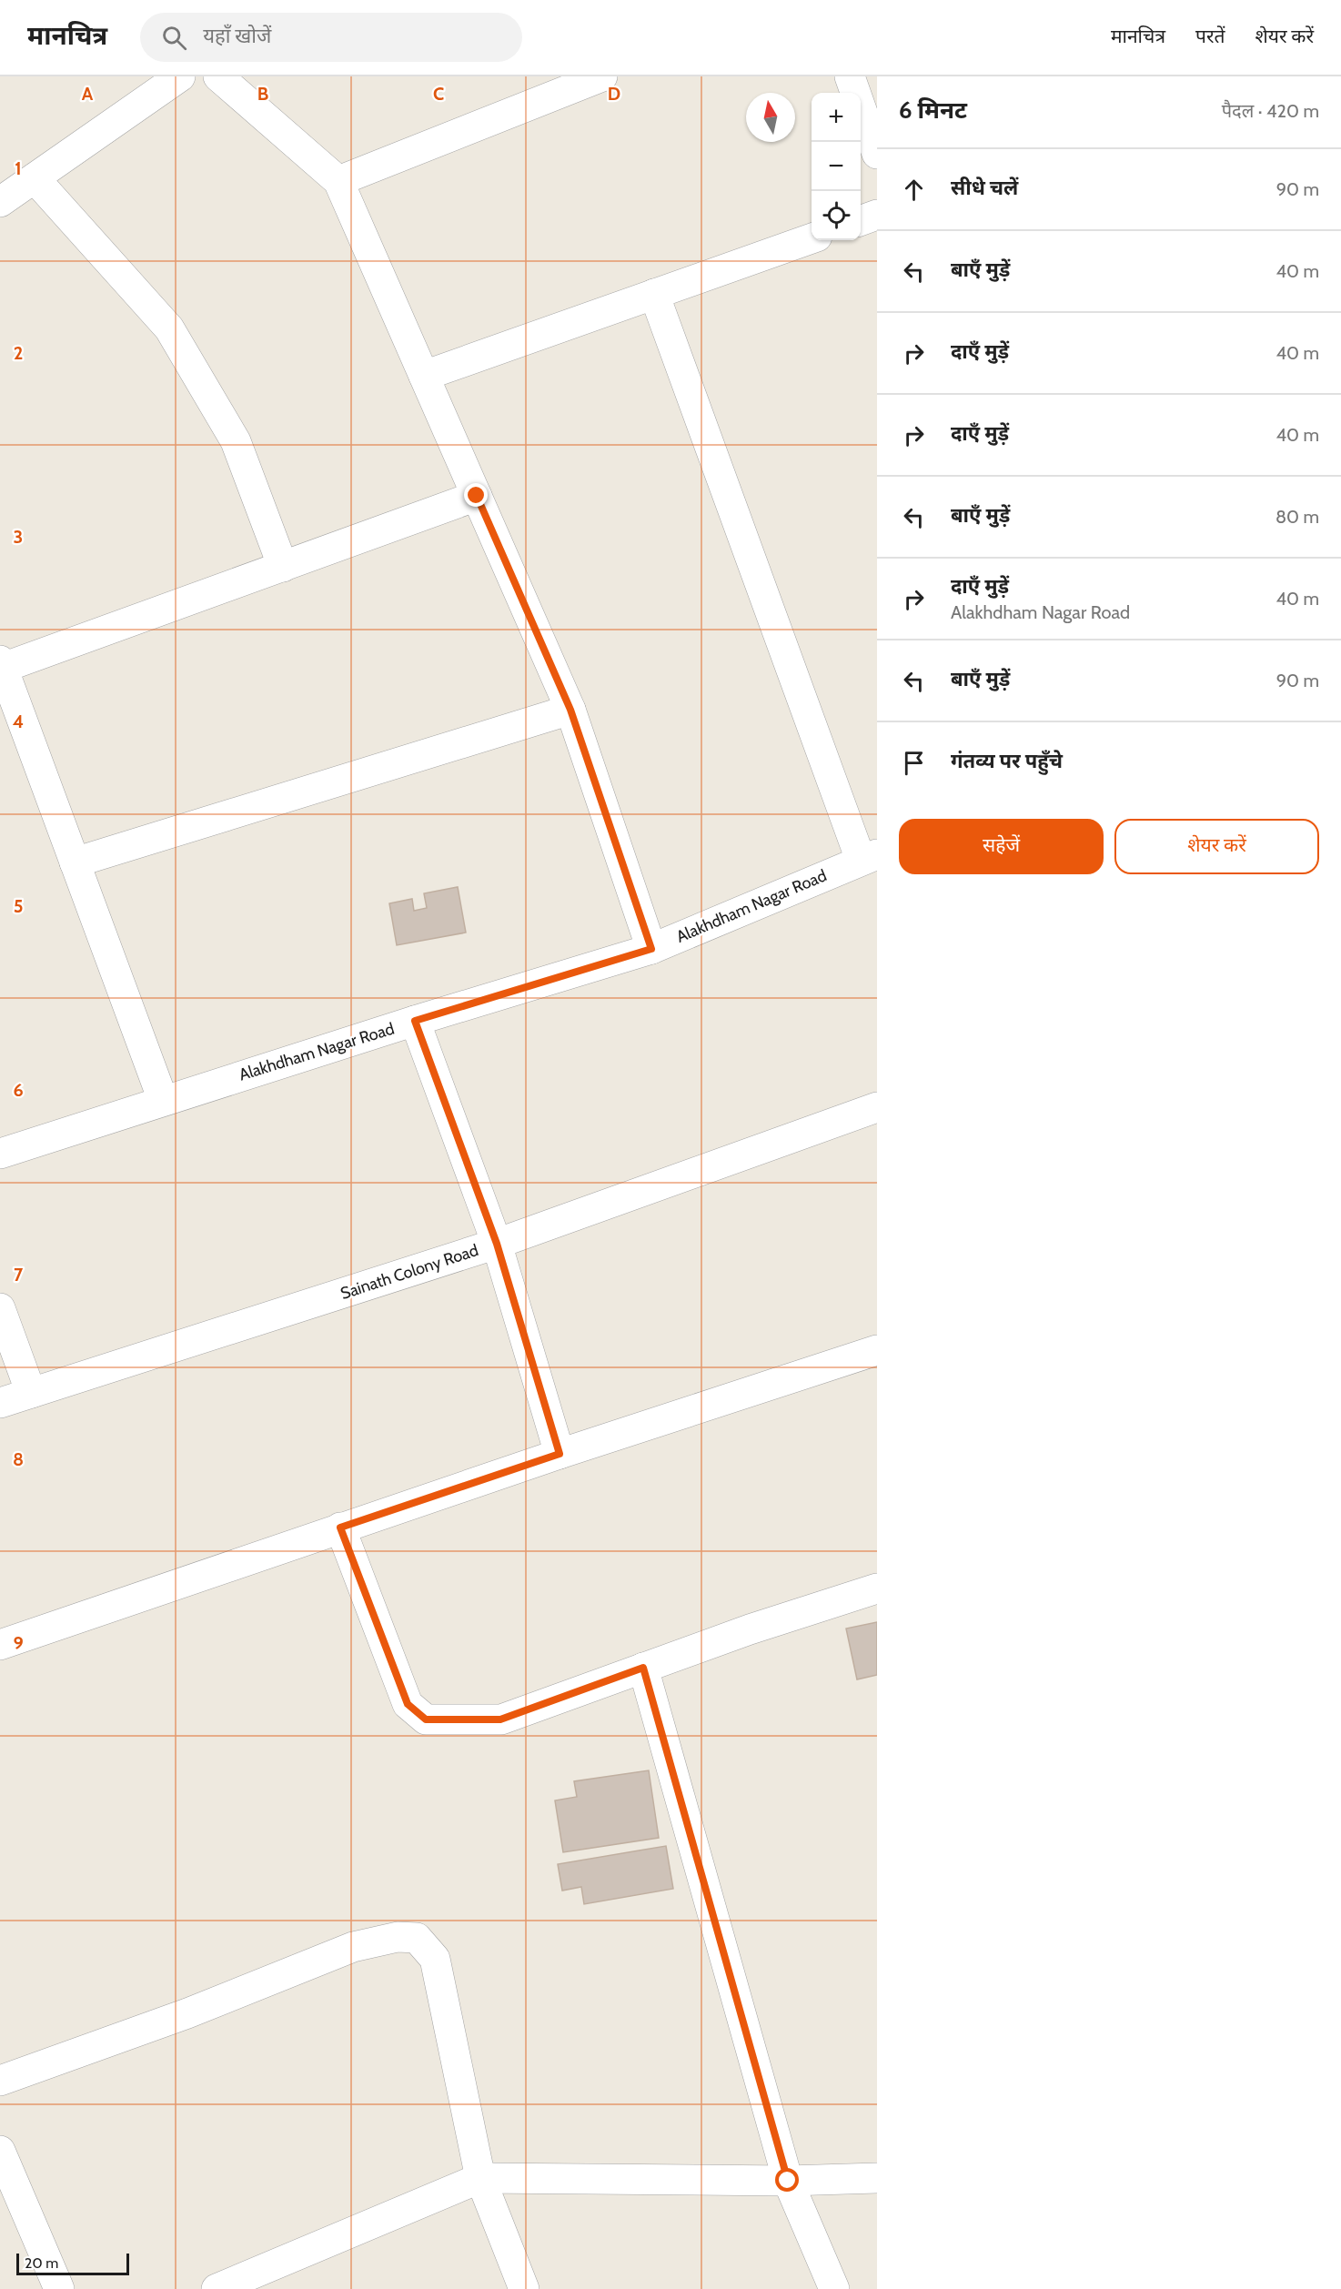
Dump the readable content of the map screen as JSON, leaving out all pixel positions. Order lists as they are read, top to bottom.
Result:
{
  "streets": {
    "street": ["Alakhdham Nagar Road", "Sainath Colony Road"]
  },
  "scale_bar": "20 m",
  "north": "top",
  "page": {
    "header": "मानचित्र",
    "search": "यहाँ खोजें",
    "nav": ["मानचित्र", "परतें", "शेयर करें"],
    "heading": ["6 मिनट", "पैदल · 420 m"],
    "map_buttons": ["+", "−"],
    "list": [
      ["सीधे चलें", "90 m"],
      ["बाएँ मुड़ें", "40 m"],
      ["दाएँ मुड़ें", "40 m"],
      ["दाएँ मुड़ें", "40 m"],
      ["बाएँ मुड़ें", "80 m"],
      ["दाएँ मुड़ें", "Alakhdham Nagar Road", "40 m"],
      ["बाएँ मुड़ें", "90 m"],
      "गंतव्य पर पहुँचे"
    ],
    "buttons": ["सहेजें", "शेयर करें"],
    "scale": "20 m"
  },
  "grid": {
    "columns": [
      "A",
      "B",
      "C",
      "D"
    ],
    "rows": [
      "1",
      "2",
      "3",
      "4",
      "5",
      "6",
      "7",
      "8",
      "9"
    ]
  }
}
